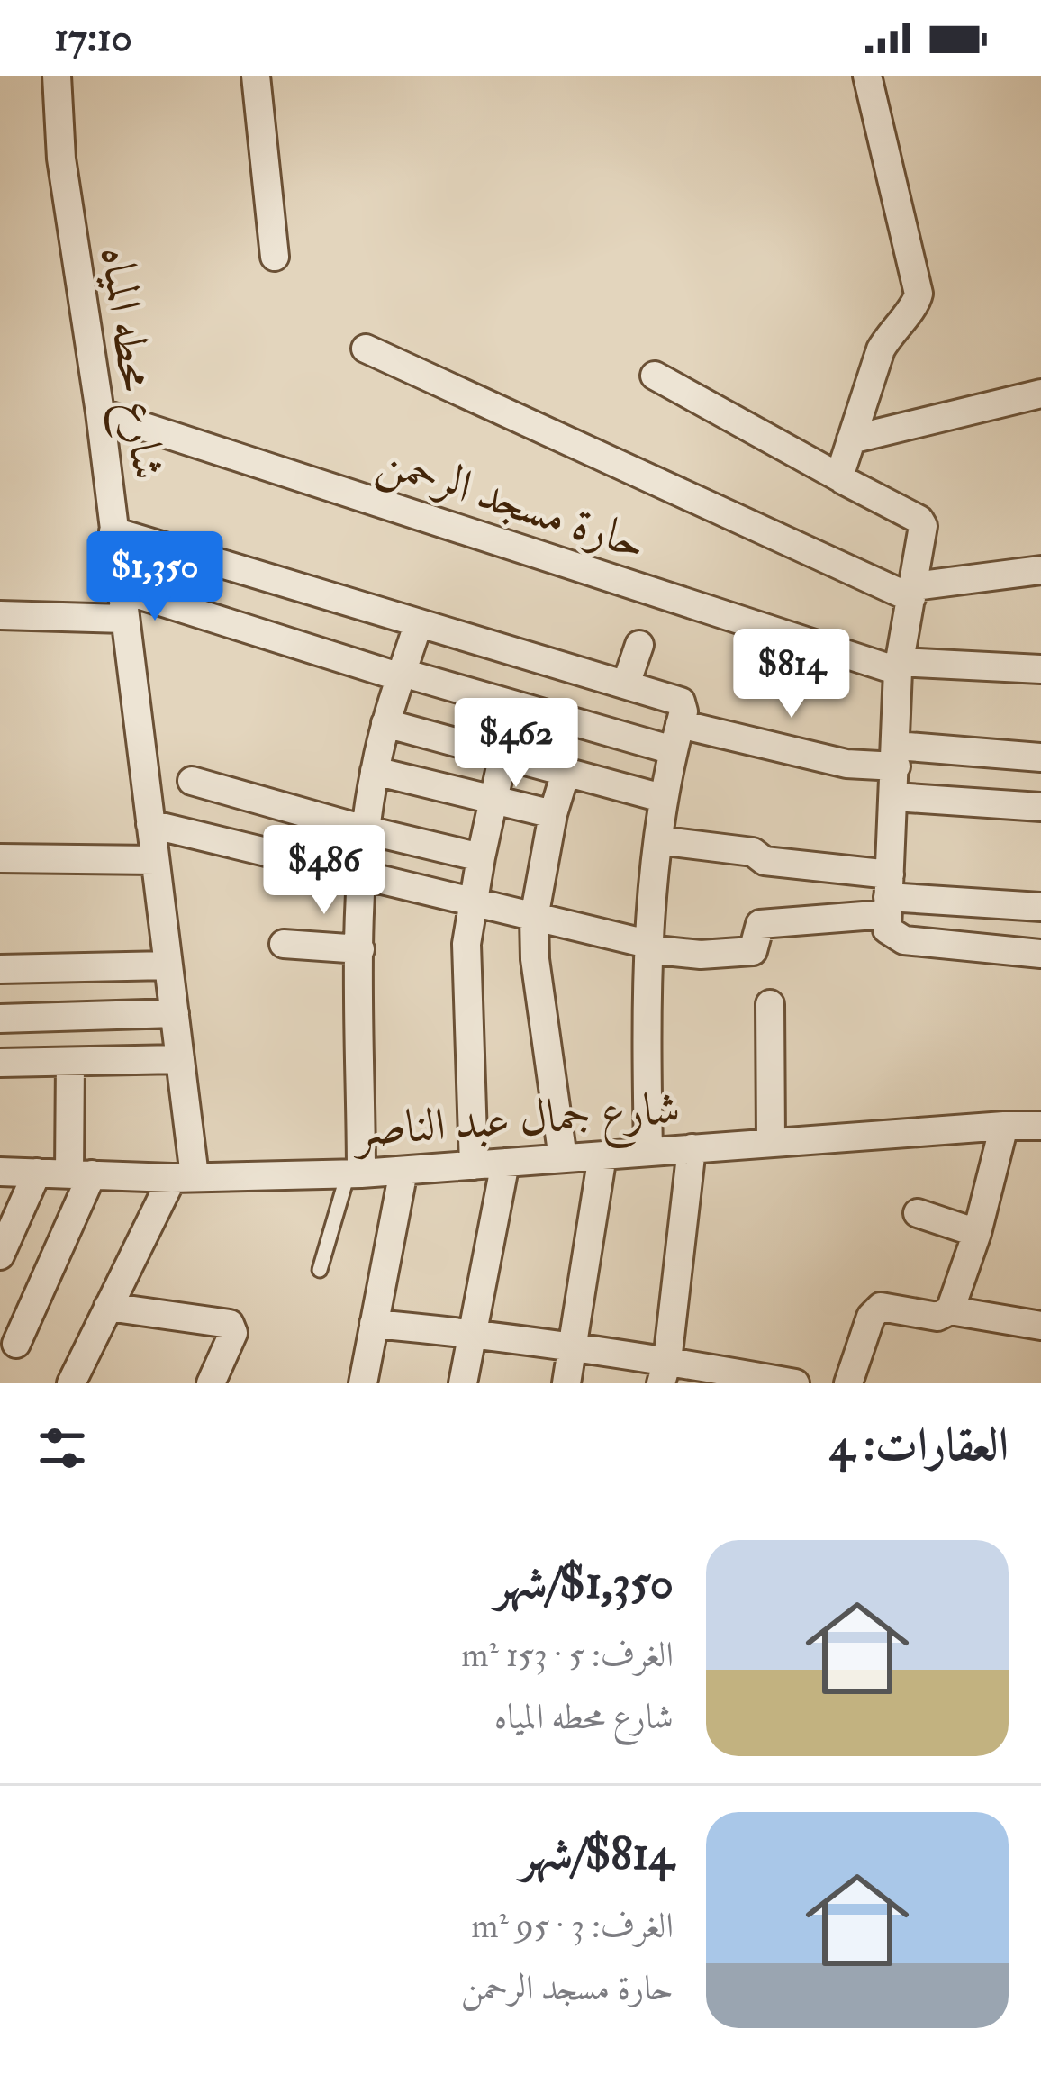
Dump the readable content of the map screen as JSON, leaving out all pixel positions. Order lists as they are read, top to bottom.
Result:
{
  "streets": {
    "street": ["شارع محطه المياه", "حارة مسجد الرحمن", "شارع جمال عبد الناصر"]
  },
  "crossings": [
    ["شارع محطه المياه", "حارة مسجد الرحمن"],
    ["شارع محطه المياه", "شارع جمال عبد الناصر"]
  ],
  "page": {
    "status": "17:10",
    "price": [
      "$1,350",
      "$814",
      "$462",
      "$486"
    ],
    "heading": "العقارات: 4",
    "list": [
      {
        "name": "$1,350/شهر",
        "note": "الغرف: 5 · 153 m² · شارع محطه المياه"
      },
      {
        "name": "$814/شهر",
        "note": "الغرف: 3 · 95 m² · حارة مسجد الرحمن"
      }
    ]
  }
}
